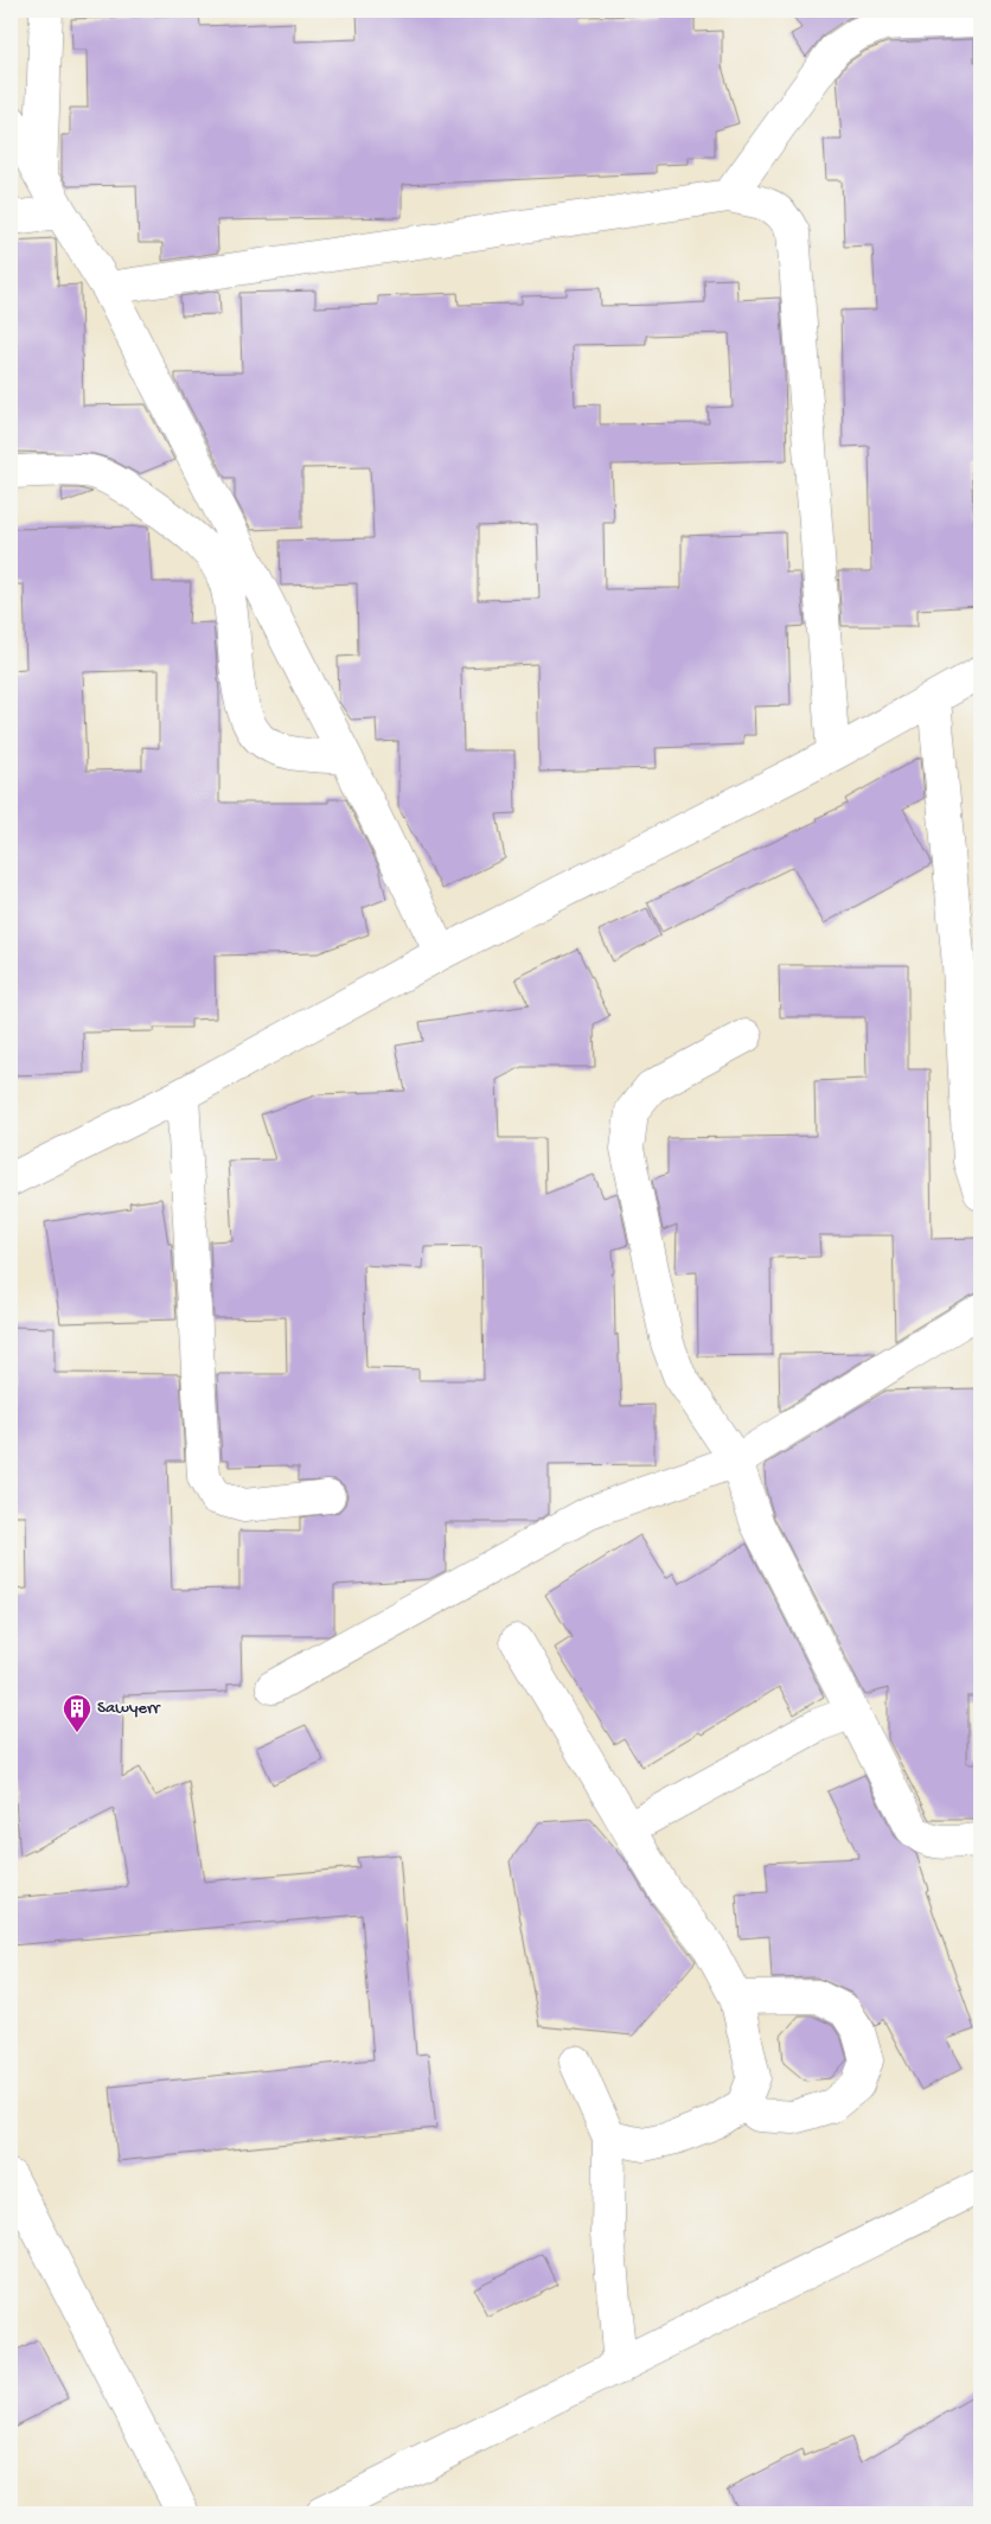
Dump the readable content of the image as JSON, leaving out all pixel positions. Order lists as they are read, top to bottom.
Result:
{
  "places": {
    "building": ["Sawyerr"]
  }
}
